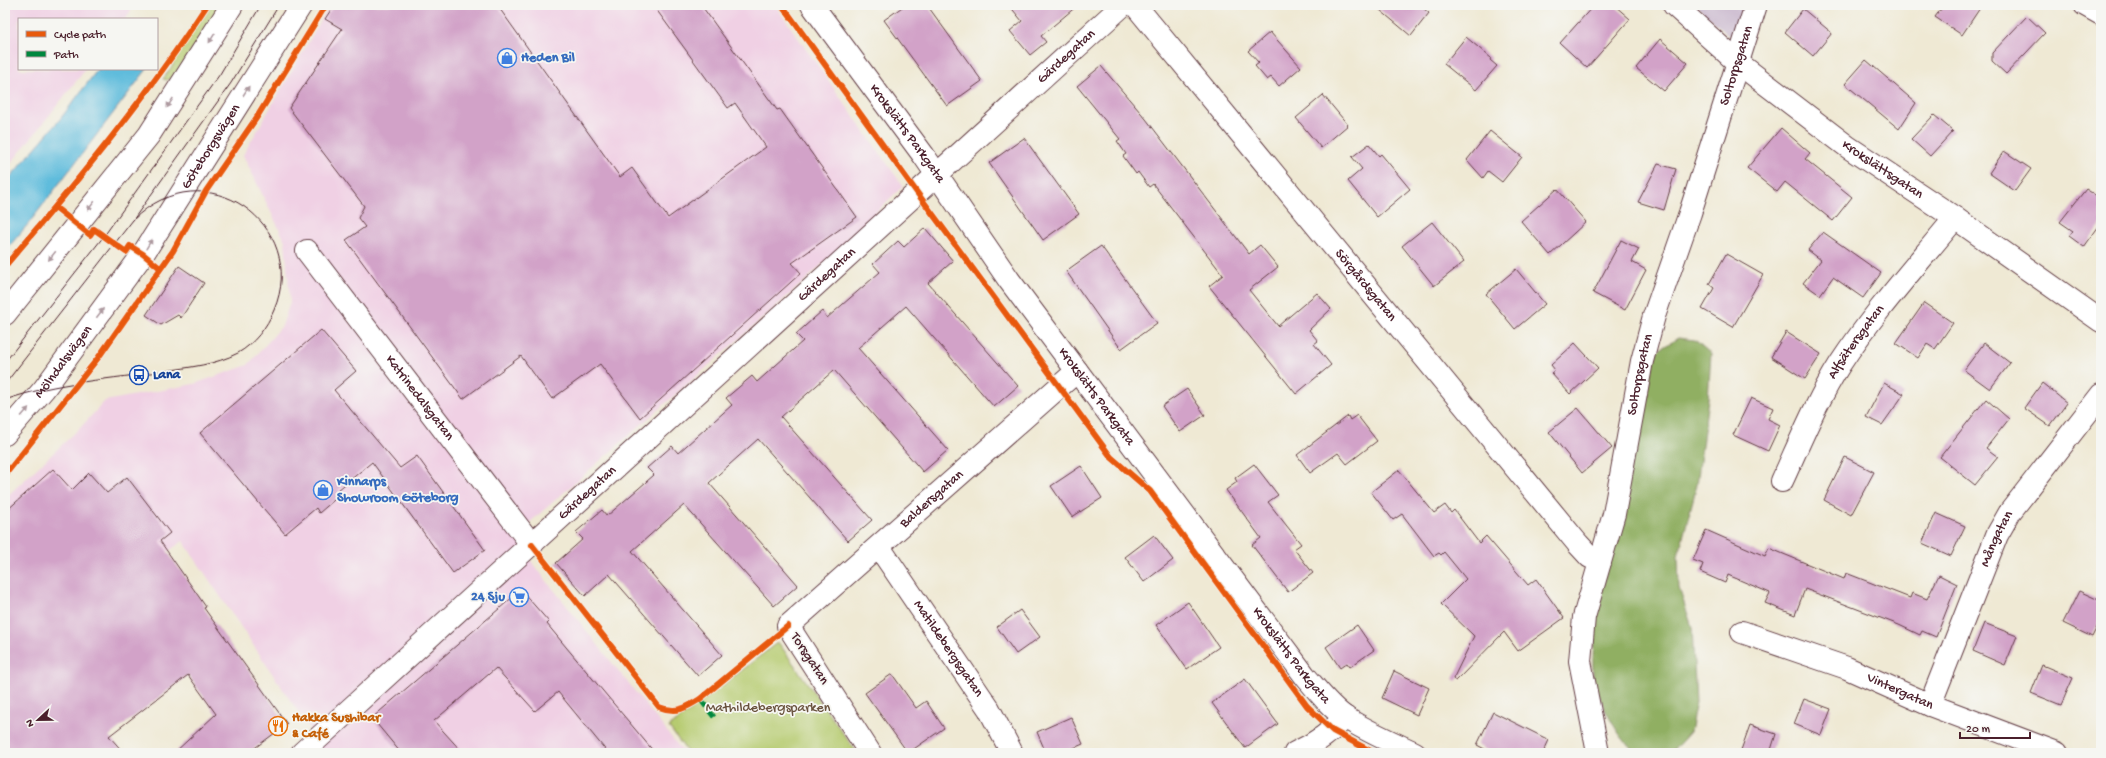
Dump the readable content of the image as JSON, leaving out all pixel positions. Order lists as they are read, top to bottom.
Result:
{
  "streets": {
    "street": [
      "Gärdegatan",
      "Soltorpsgatan",
      "Krokslätts Parkgata",
      "Göteborgsvägen",
      "Krokslättsgatan",
      "Sörgårdsgatan",
      "Alfsätersgatan",
      "Mölndalsvägen",
      "Katrinedalsgatan",
      "Baldersgatan",
      "Mångatan",
      "Matildebergsgatan",
      "Torsgatan",
      "Vintergatan"
    ]
  },
  "crossings": [
    ["Gärdegatan", "Krokslätts Parkgata"],
    ["Gärdegatan", "Katrinedalsgatan"],
    ["Soltorpsgatan", "Krokslättsgatan"],
    ["Soltorpsgatan", "Sörgårdsgatan"],
    ["Krokslätts Parkgata", "Baldersgatan"],
    ["Göteborgsvägen", "Mölndalsvägen"],
    ["Krokslättsgatan", "Alfsätersgatan"],
    ["Baldersgatan", "Matildebergsgatan"],
    ["Baldersgatan", "Torsgatan"],
    ["Mångatan", "Vintergatan"]
  ],
  "parks": ["Mathildebergsparken"],
  "places": {
    "shop": ["Heden Bil", "Kinnarps Showroom Göteborg"],
    "bus stop": ["Lana"],
    "supermarket": ["24 Sju"],
    "restaurant": ["Hakka Sushibar & Café"]
  },
  "legend": ["Cycle path", "Path"],
  "scale_bar": "20 m",
  "north": "left"
}
